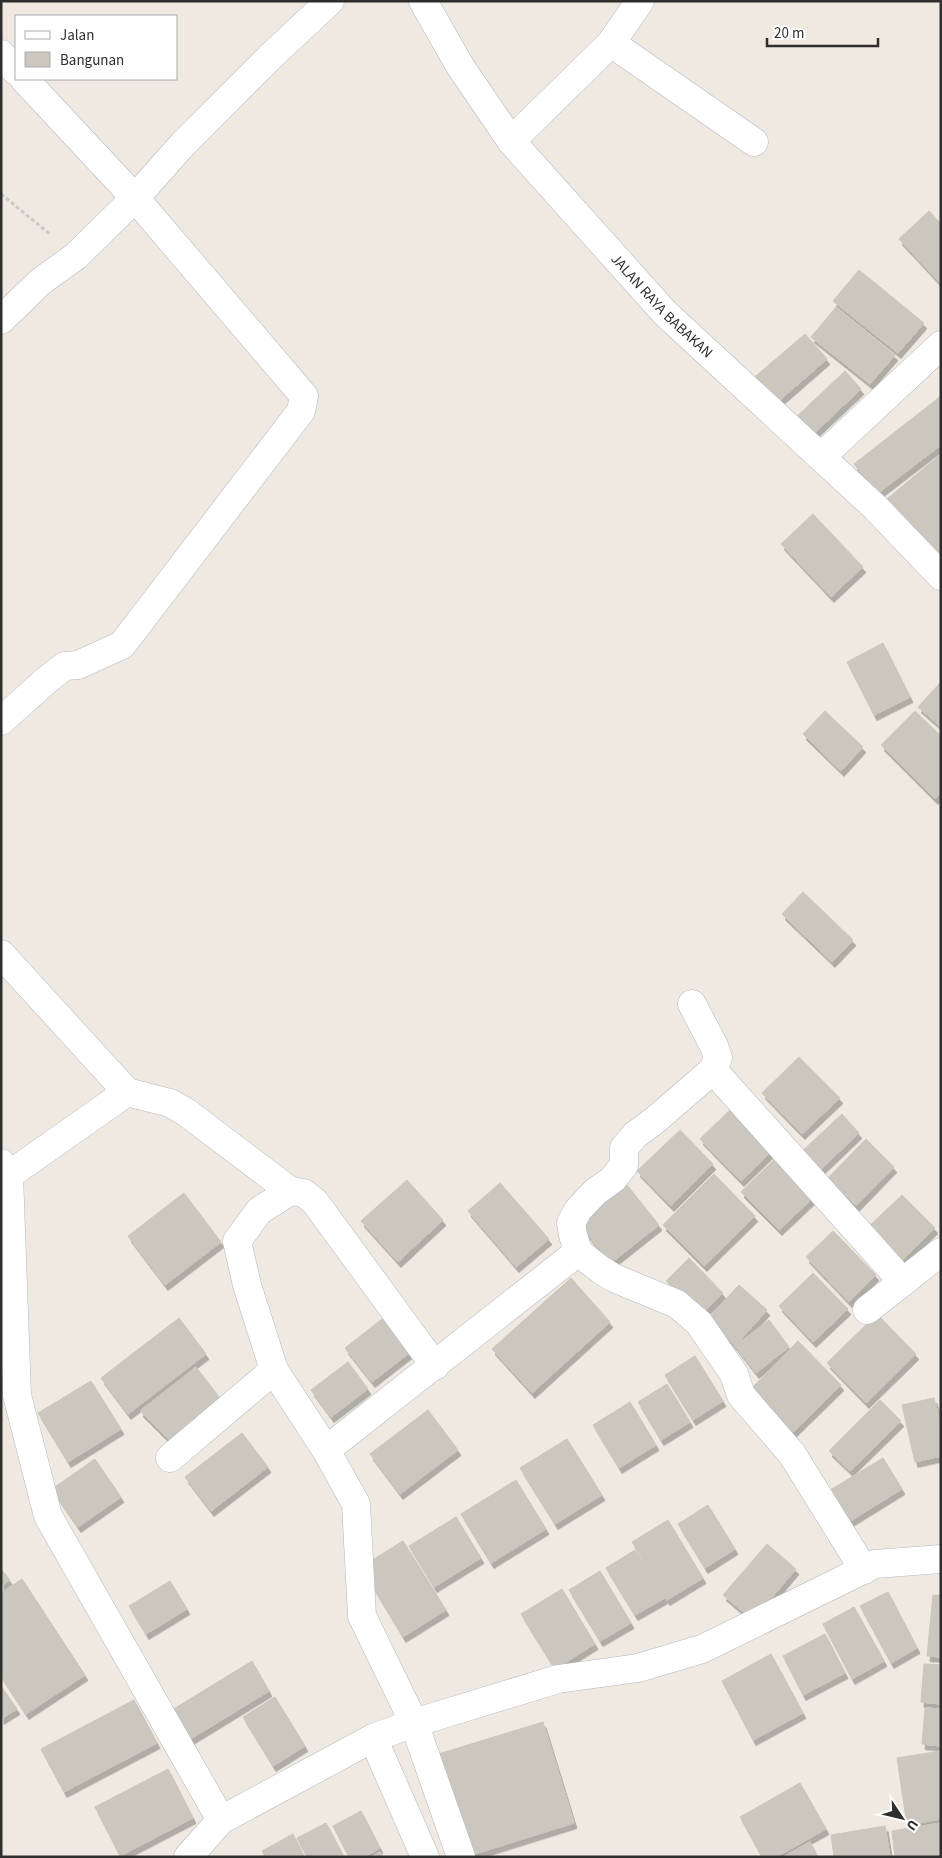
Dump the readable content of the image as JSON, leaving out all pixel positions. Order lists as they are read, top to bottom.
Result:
{
  "streets": {
    "street": ["JALAN RAYA BABAKAN"]
  },
  "legend": ["Jalan", "Bangunan"],
  "scale_bar": "20 m",
  "north": "bottom right"
}
